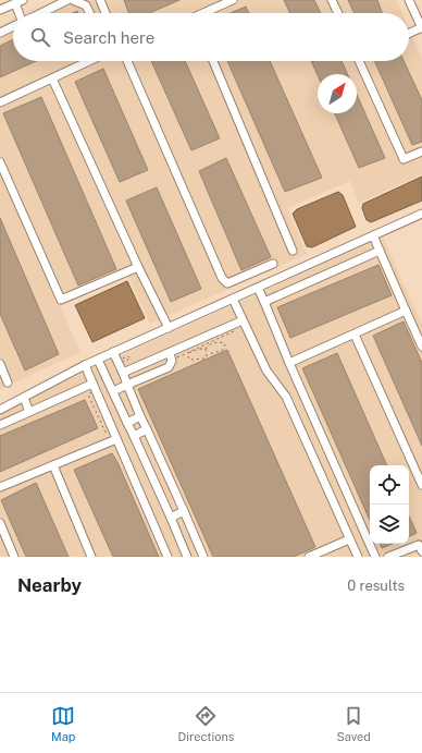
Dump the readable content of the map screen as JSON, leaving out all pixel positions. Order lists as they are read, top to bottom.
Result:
{
  "north": "top right",
  "page": {
    "search": "Search here",
    "heading": ["Nearby", "0 results"],
    "nav": ["Map", "Directions", "Saved"]
  }
}
